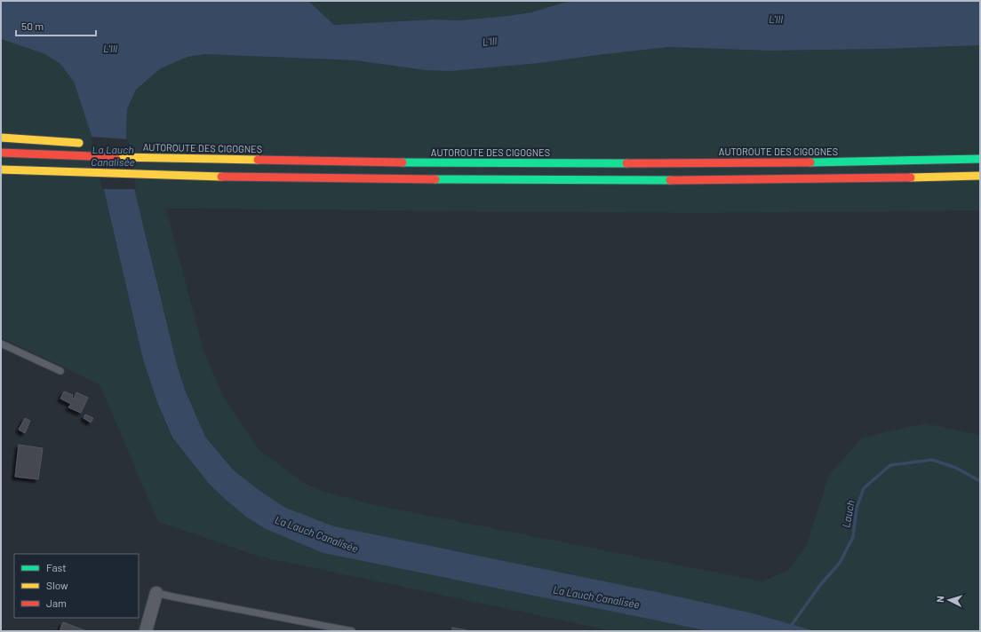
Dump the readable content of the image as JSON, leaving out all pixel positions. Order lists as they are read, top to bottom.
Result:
{
  "streets": {
    "highway": ["AUTOROUTE DES CIGOGNES"]
  },
  "water": ["L'Ill", "La Lauch Canalisée", "Lauch"],
  "legend": ["Fast", "Slow", "Jam"],
  "scale_bar": "50 m",
  "north": "left"
}
